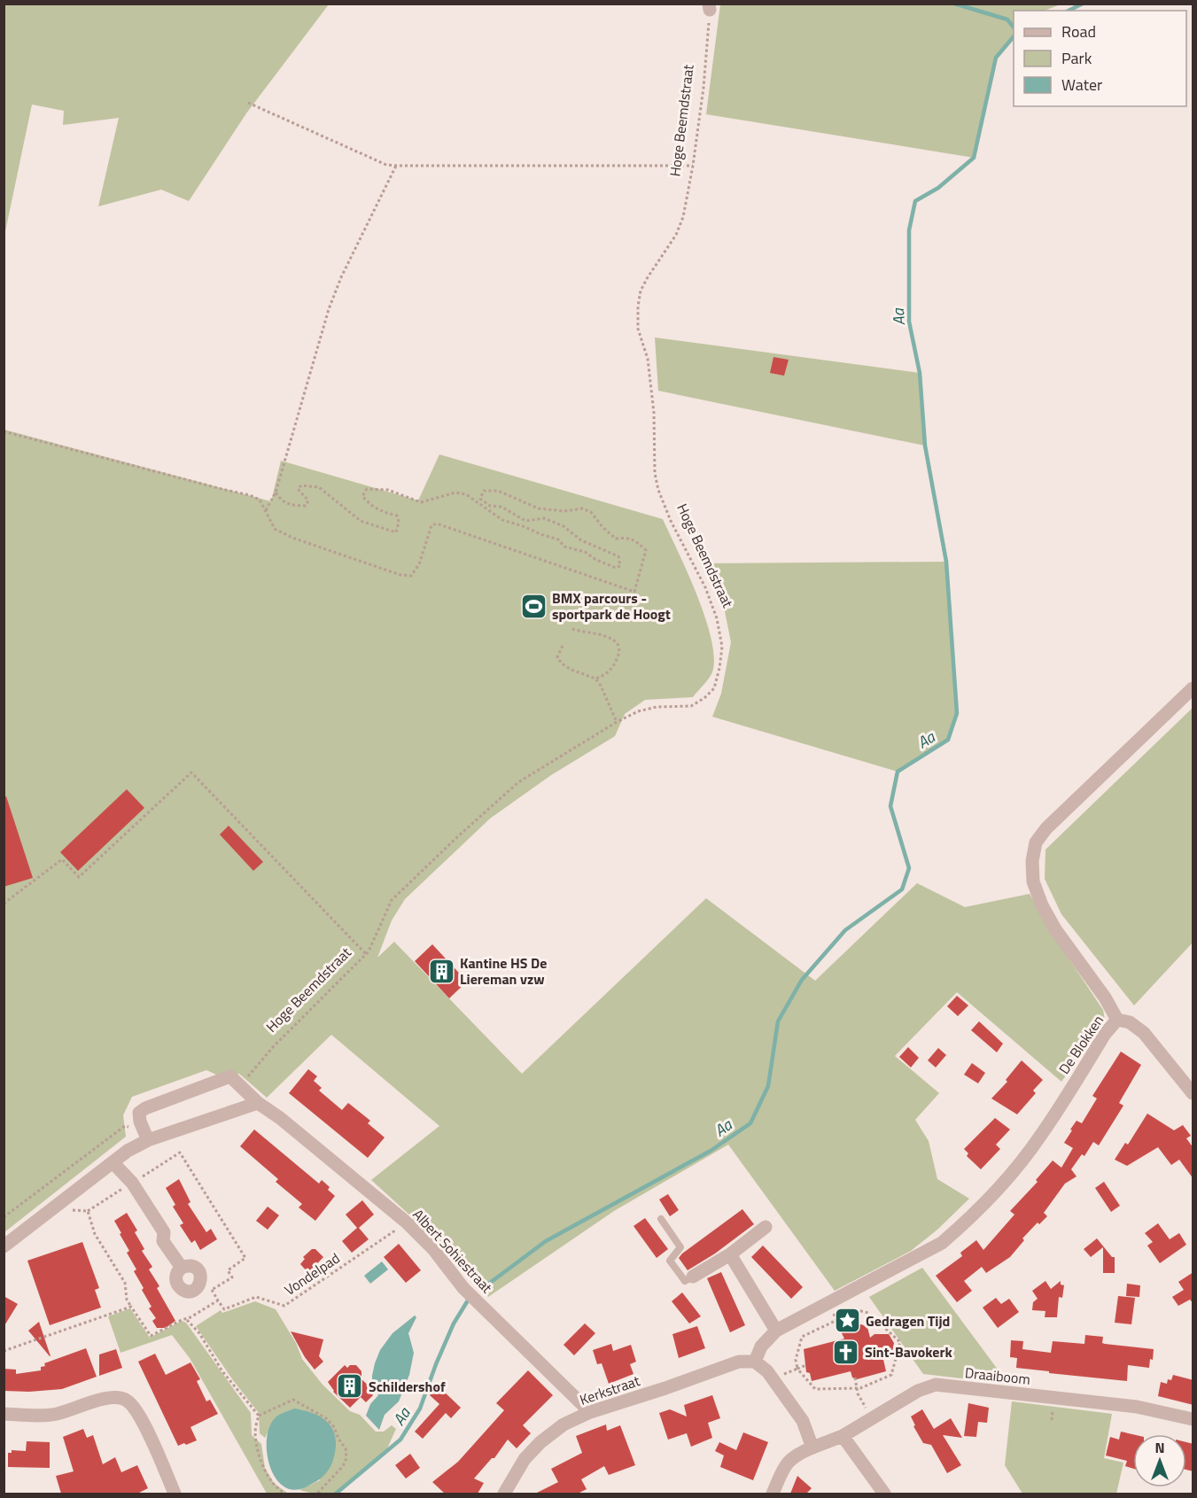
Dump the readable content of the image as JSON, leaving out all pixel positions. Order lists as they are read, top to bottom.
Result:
{
  "streets": {
    "street": [
      "De Blokken",
      "Albert Sohiestraat",
      "Draaiboom",
      "Kerkstraat"
    ],
    "path": ["Hoge Beemdstraat", "Vondelpad"]
  },
  "crossings": [
    ["Hoge Beemdstraat", "Albert Sohiestraat"],
    ["Albert Sohiestraat", "Vondelpad"],
    ["Albert Sohiestraat", "Kerkstraat"]
  ],
  "water": ["Aa"],
  "places": {
    "sports": ["BMX parcours - sportpark de Hoogt"],
    "building": ["Kantine HS De Liereman vzw", "Schildershof"],
    "place": ["Gedragen Tijd"],
    "church": ["Sint-Bavokerk"]
  },
  "legend": ["Road", "Park", "Water"],
  "north": "top"
}
